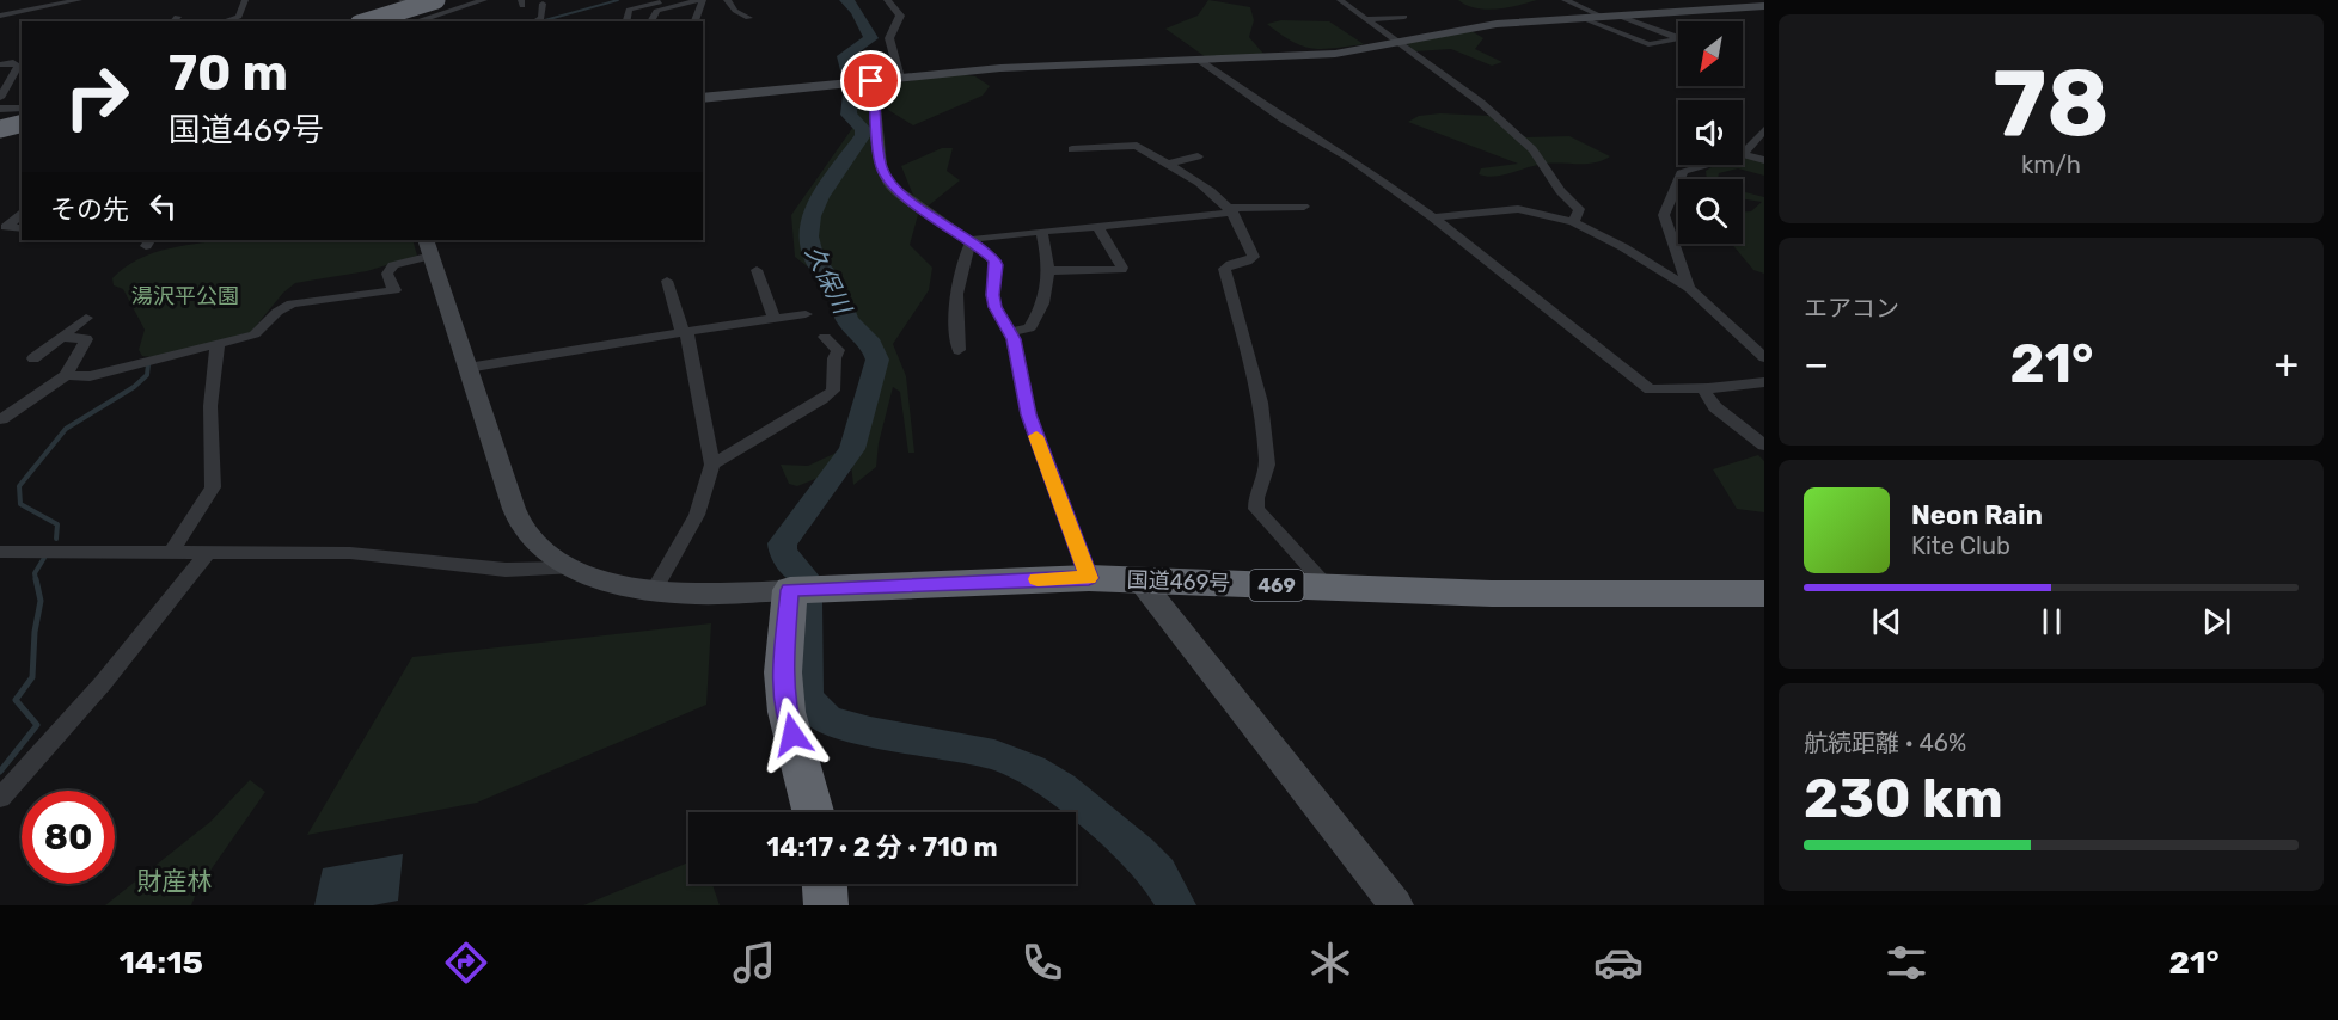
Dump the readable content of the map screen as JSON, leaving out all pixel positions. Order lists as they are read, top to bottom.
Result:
{
  "streets": {
    "highway": ["国道469号", "469"]
  },
  "water": ["久保川"],
  "parks": ["湯沢平公園", "財産林"],
  "north": "bottom left",
  "page": {
    "tile": [
      ["78", "km/h"],
      "エアコン",
      ["航続距離 · 46%", "230 km"]
    ],
    "turn": ["70 m", "国道469号"],
    "then": "その先",
    "heat": ["−", "21°", "+"],
    "song": ["Neon Rain", "Kite Club"],
    "limit": "80",
    "trip": "14:17 · 2 分 · 710 m",
    "tabs": ["14:15", "21°"]
  }
}
